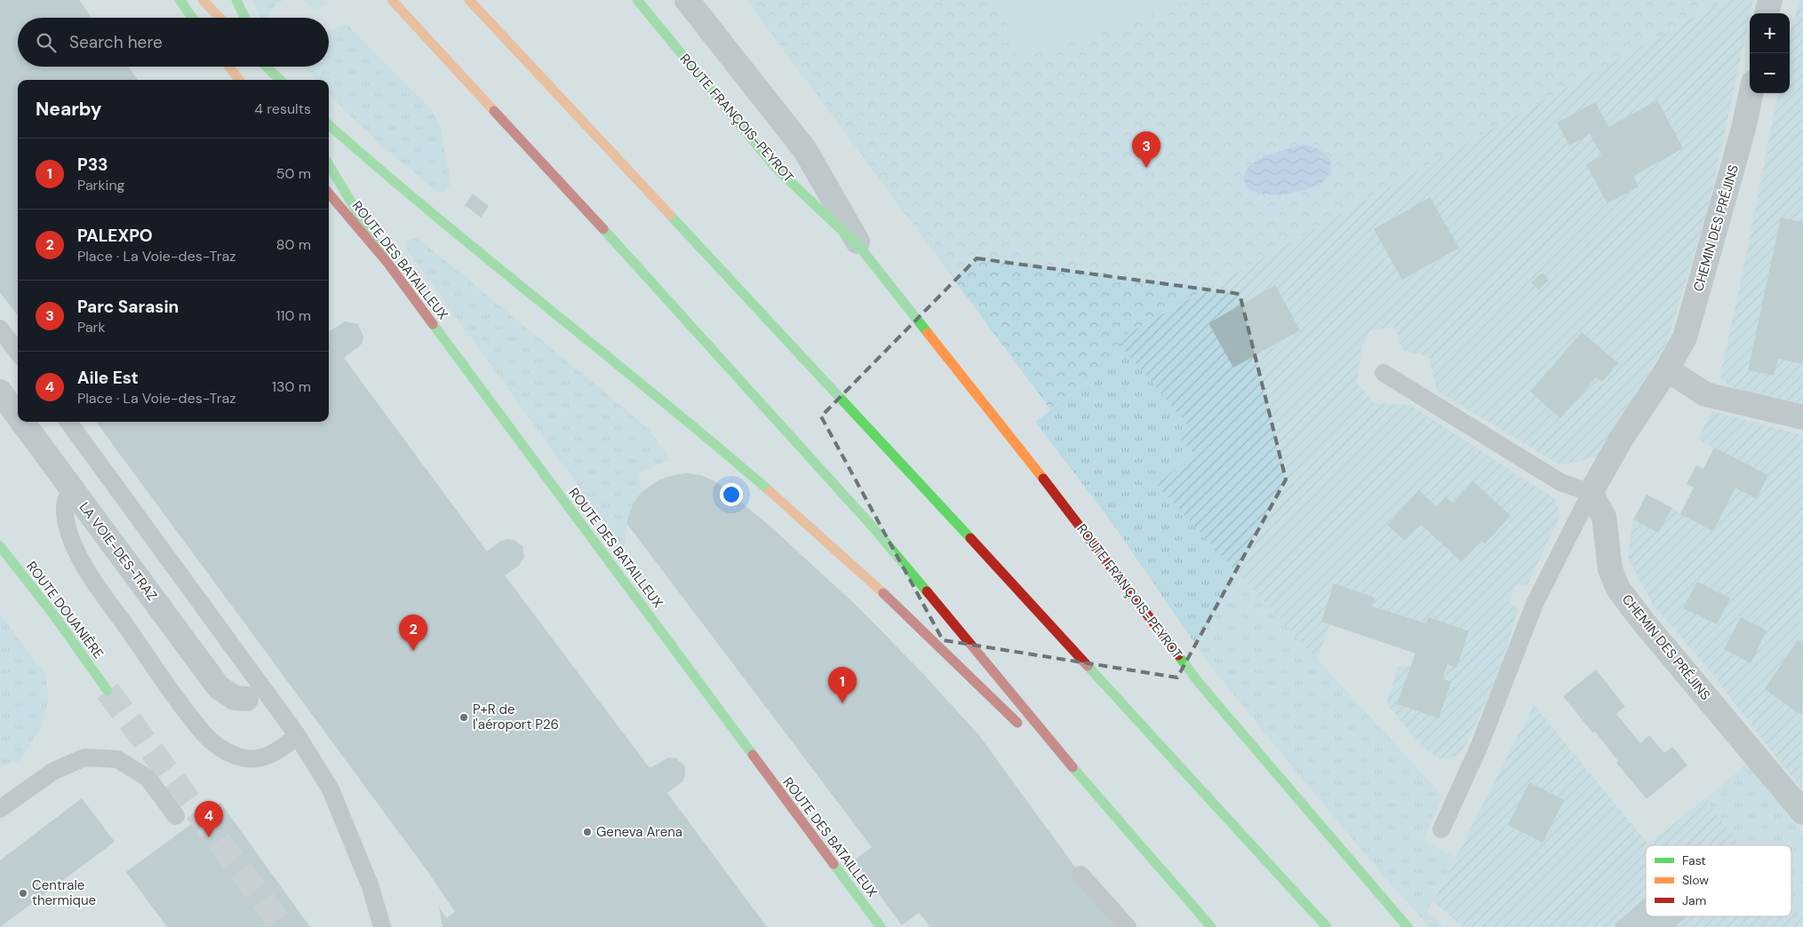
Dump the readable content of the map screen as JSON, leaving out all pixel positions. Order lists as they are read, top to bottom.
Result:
{
  "streets": {
    "main road": ["ROUTE FRANÇOIS-PEYROT", "ROUTE DES BATAILLEUX", "ROUTE DOUANIÈRE"],
    "street": ["CHEMIN DES PRÉJINS", "LA VOIE-DES-TRAZ"]
  },
  "places": ["P+R de l'aéroport P26", "Geneva Arena", "Centrale thermique"],
  "legend": ["Fast", "Slow", "Jam"],
  "page": {
    "map_buttons": ["+", "−"],
    "search": "Search here",
    "heading": ["Nearby", "4 results"],
    "pins": [
      "3",
      "2",
      "1",
      "4"
    ],
    "list": [
      {
        "mark": "1",
        "name": "P33",
        "note": "Parking",
        "value": "50 m"
      },
      {
        "mark": "2",
        "name": "PALEXPO",
        "note": "Place · La Voie-des-Traz",
        "value": "80 m"
      },
      {
        "mark": "3",
        "name": "Parc Sarasin",
        "note": "Park",
        "value": "110 m"
      },
      {
        "mark": "4",
        "name": "Aile Est",
        "note": "Place · La Voie-des-Traz",
        "value": "130 m"
      }
    ]
  }
}
